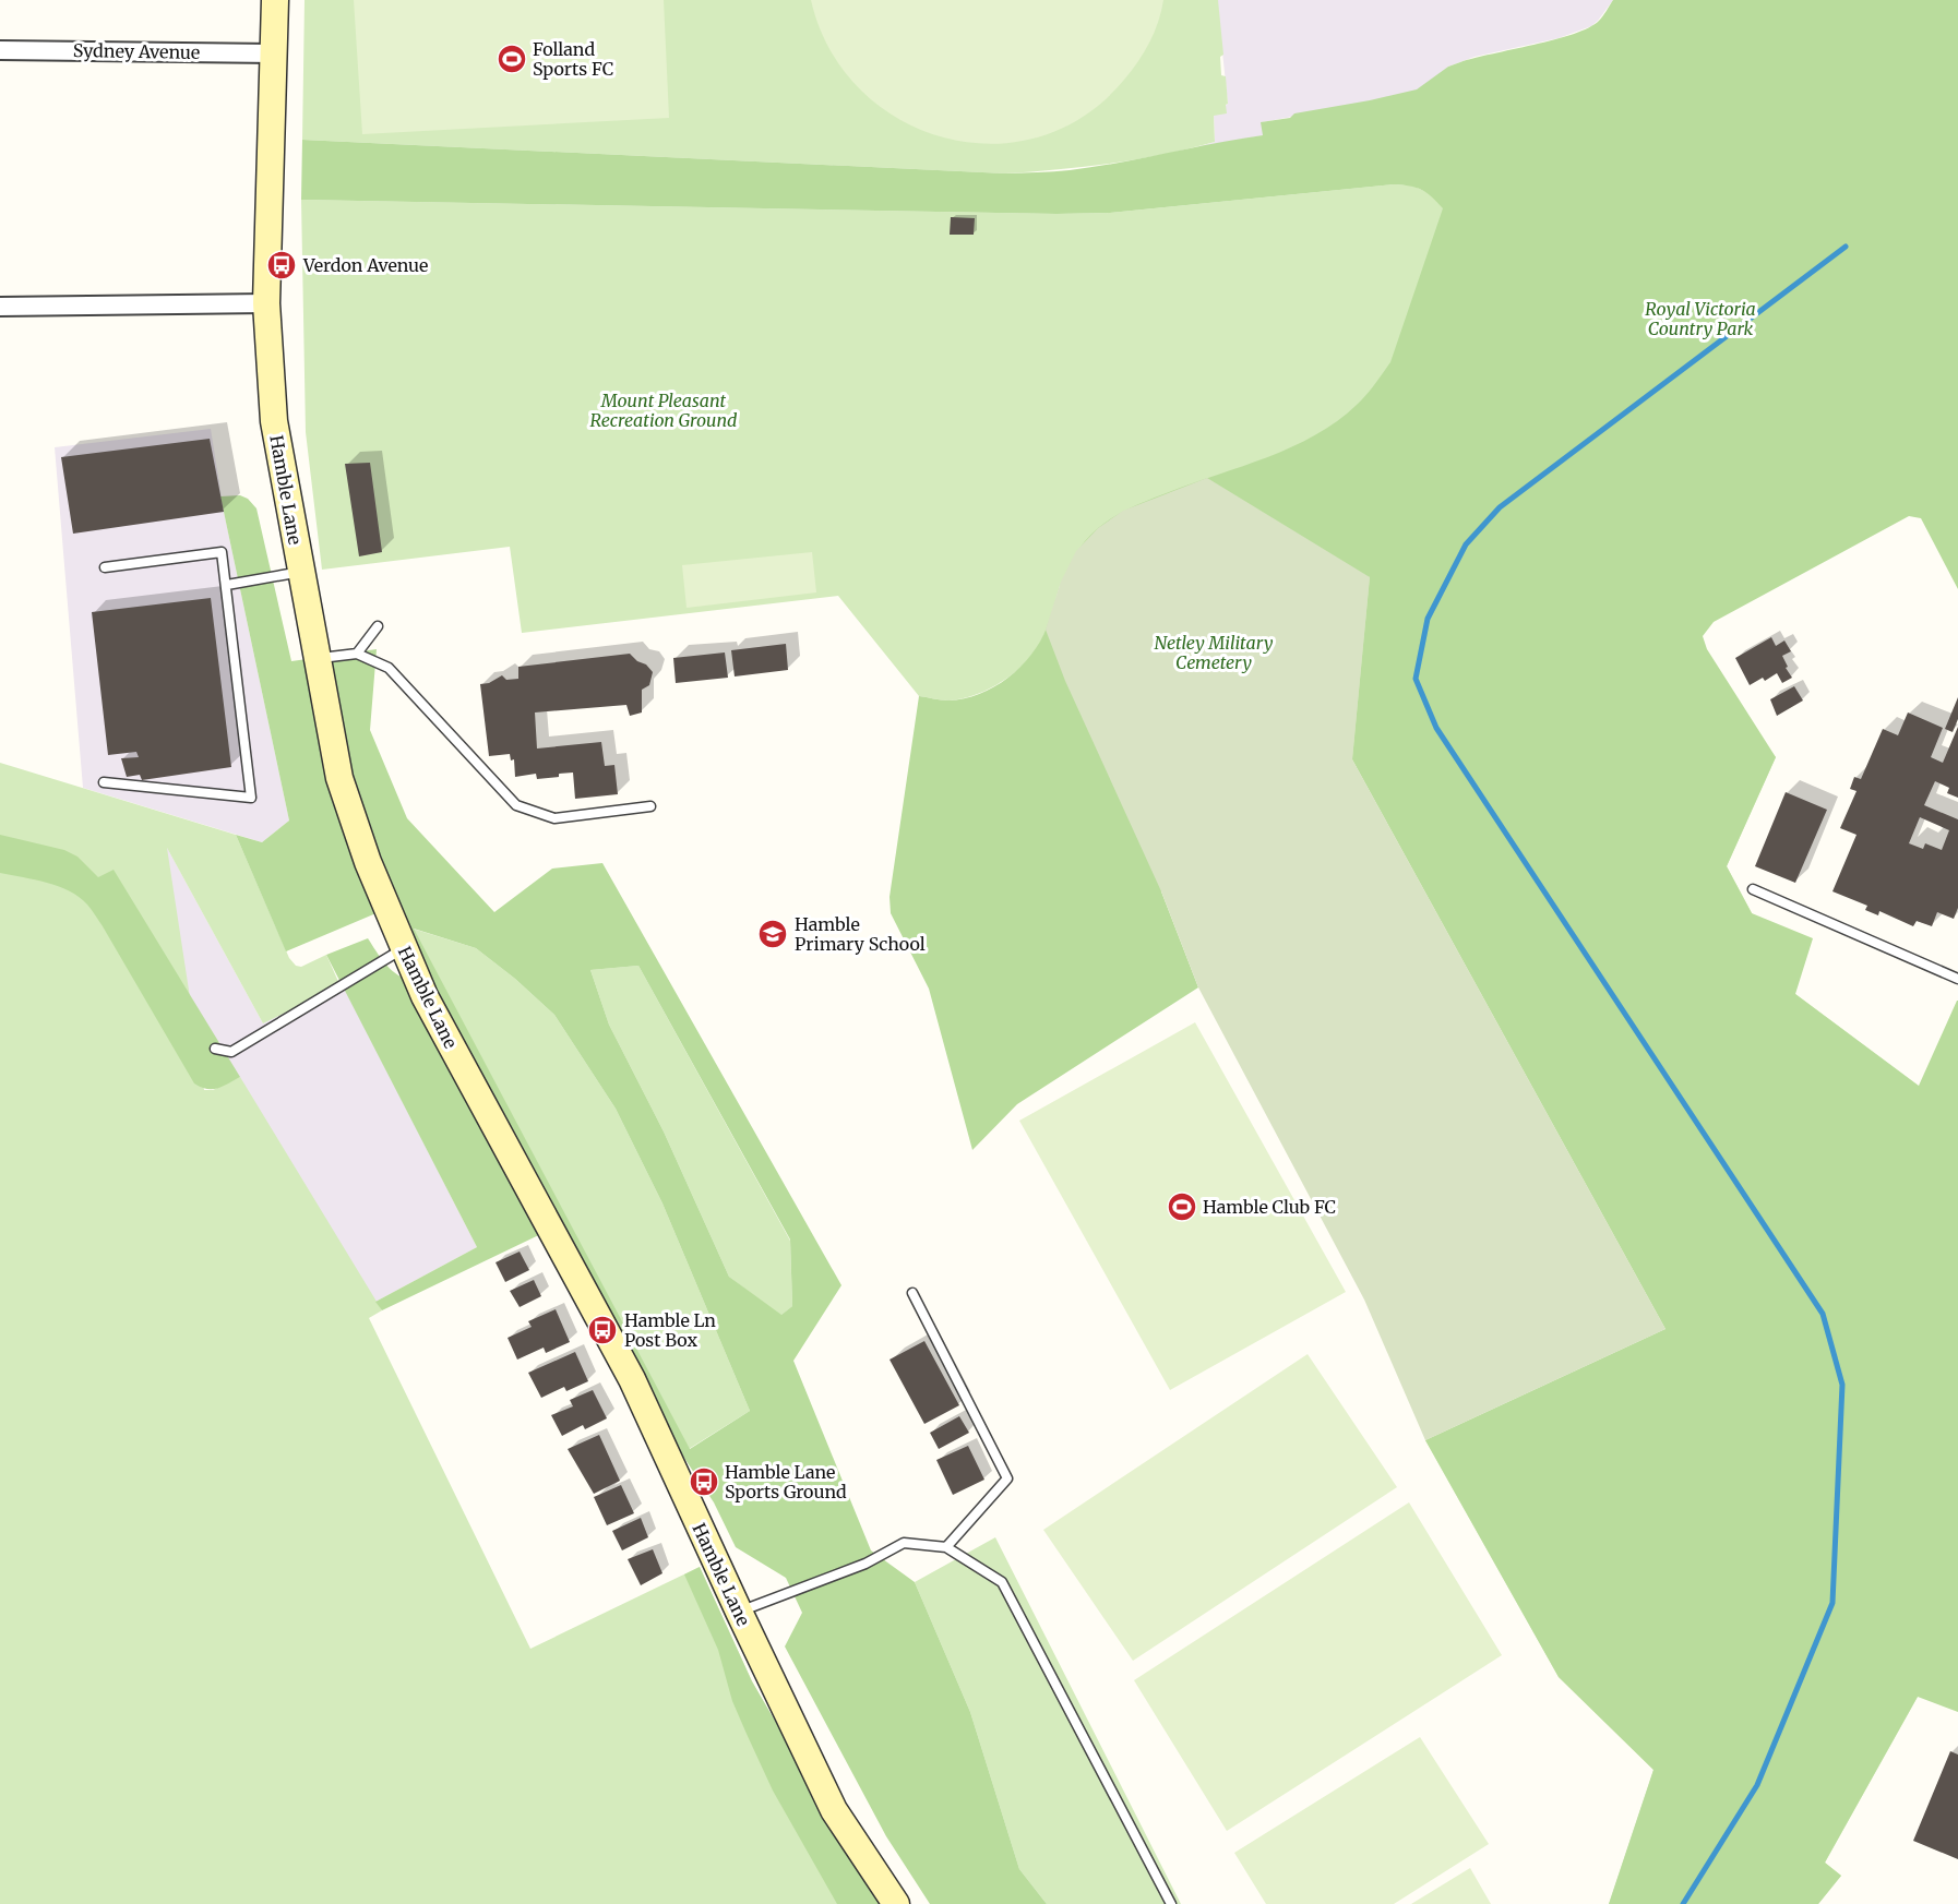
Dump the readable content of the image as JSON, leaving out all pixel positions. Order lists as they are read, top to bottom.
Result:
{
  "streets": {
    "main road": ["Hamble Lane"],
    "street": ["Sydney Avenue"]
  },
  "crossings": [
    ["Sydney Avenue", "Hamble Lane"]
  ],
  "parks": ["Royal Victoria Country Park", "Mount Pleasant Recreation Ground", "Netley Military Cemetery"],
  "places": {
    "sports": ["Folland Sports FC", "Hamble Club FC"],
    "bus stop": ["Verdon Avenue", "Hamble Ln Post Box", "Hamble Lane Sports Ground"],
    "school or university": ["Hamble Primary School"]
  }
}
